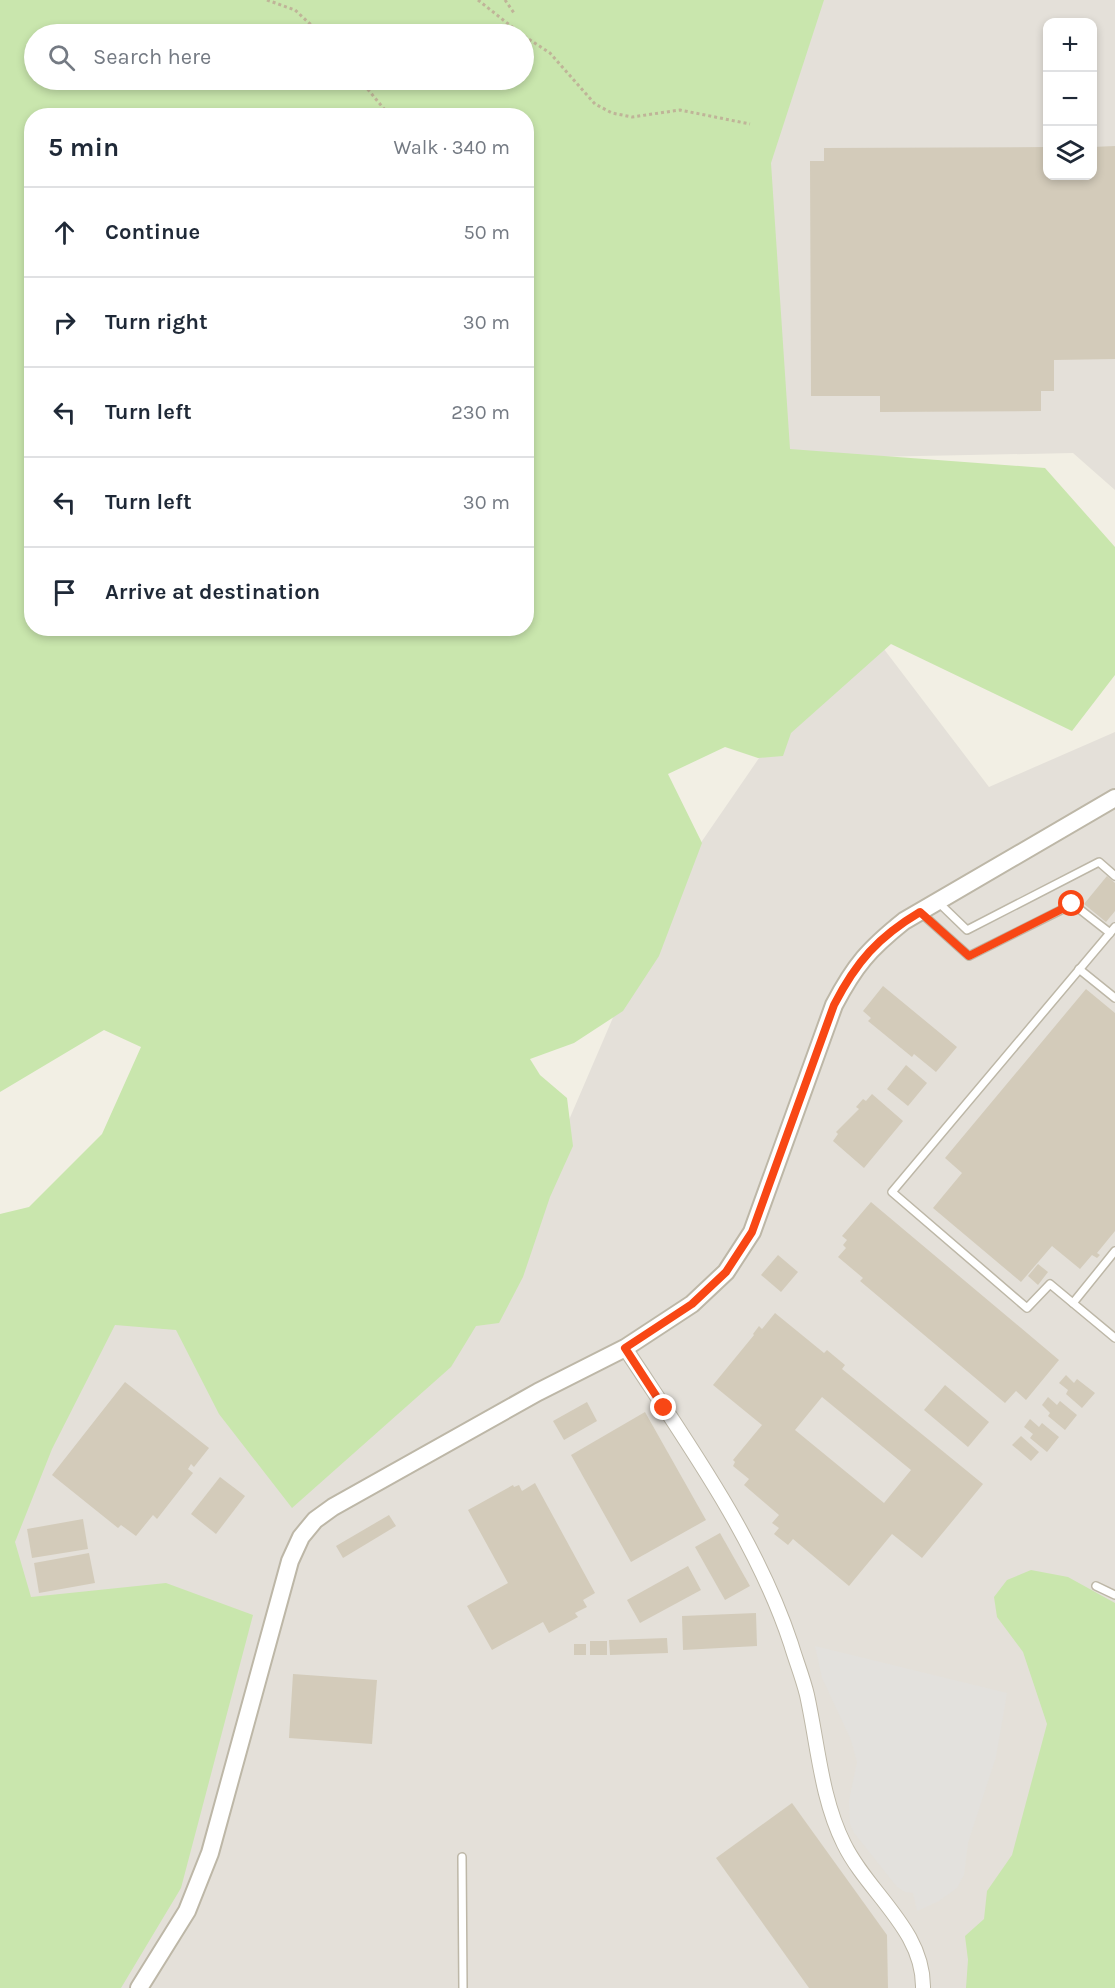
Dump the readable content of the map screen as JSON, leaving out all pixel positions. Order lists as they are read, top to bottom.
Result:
{
  "page": {
    "map_buttons": ["+", "−"],
    "search": "Search here",
    "heading": ["5 min", "Walk · 340 m"],
    "list": [
      ["Continue", "50 m"],
      ["Turn right", "30 m"],
      ["Turn left", "230 m"],
      ["Turn left", "30 m"],
      "Arrive at destination"
    ]
  }
}
